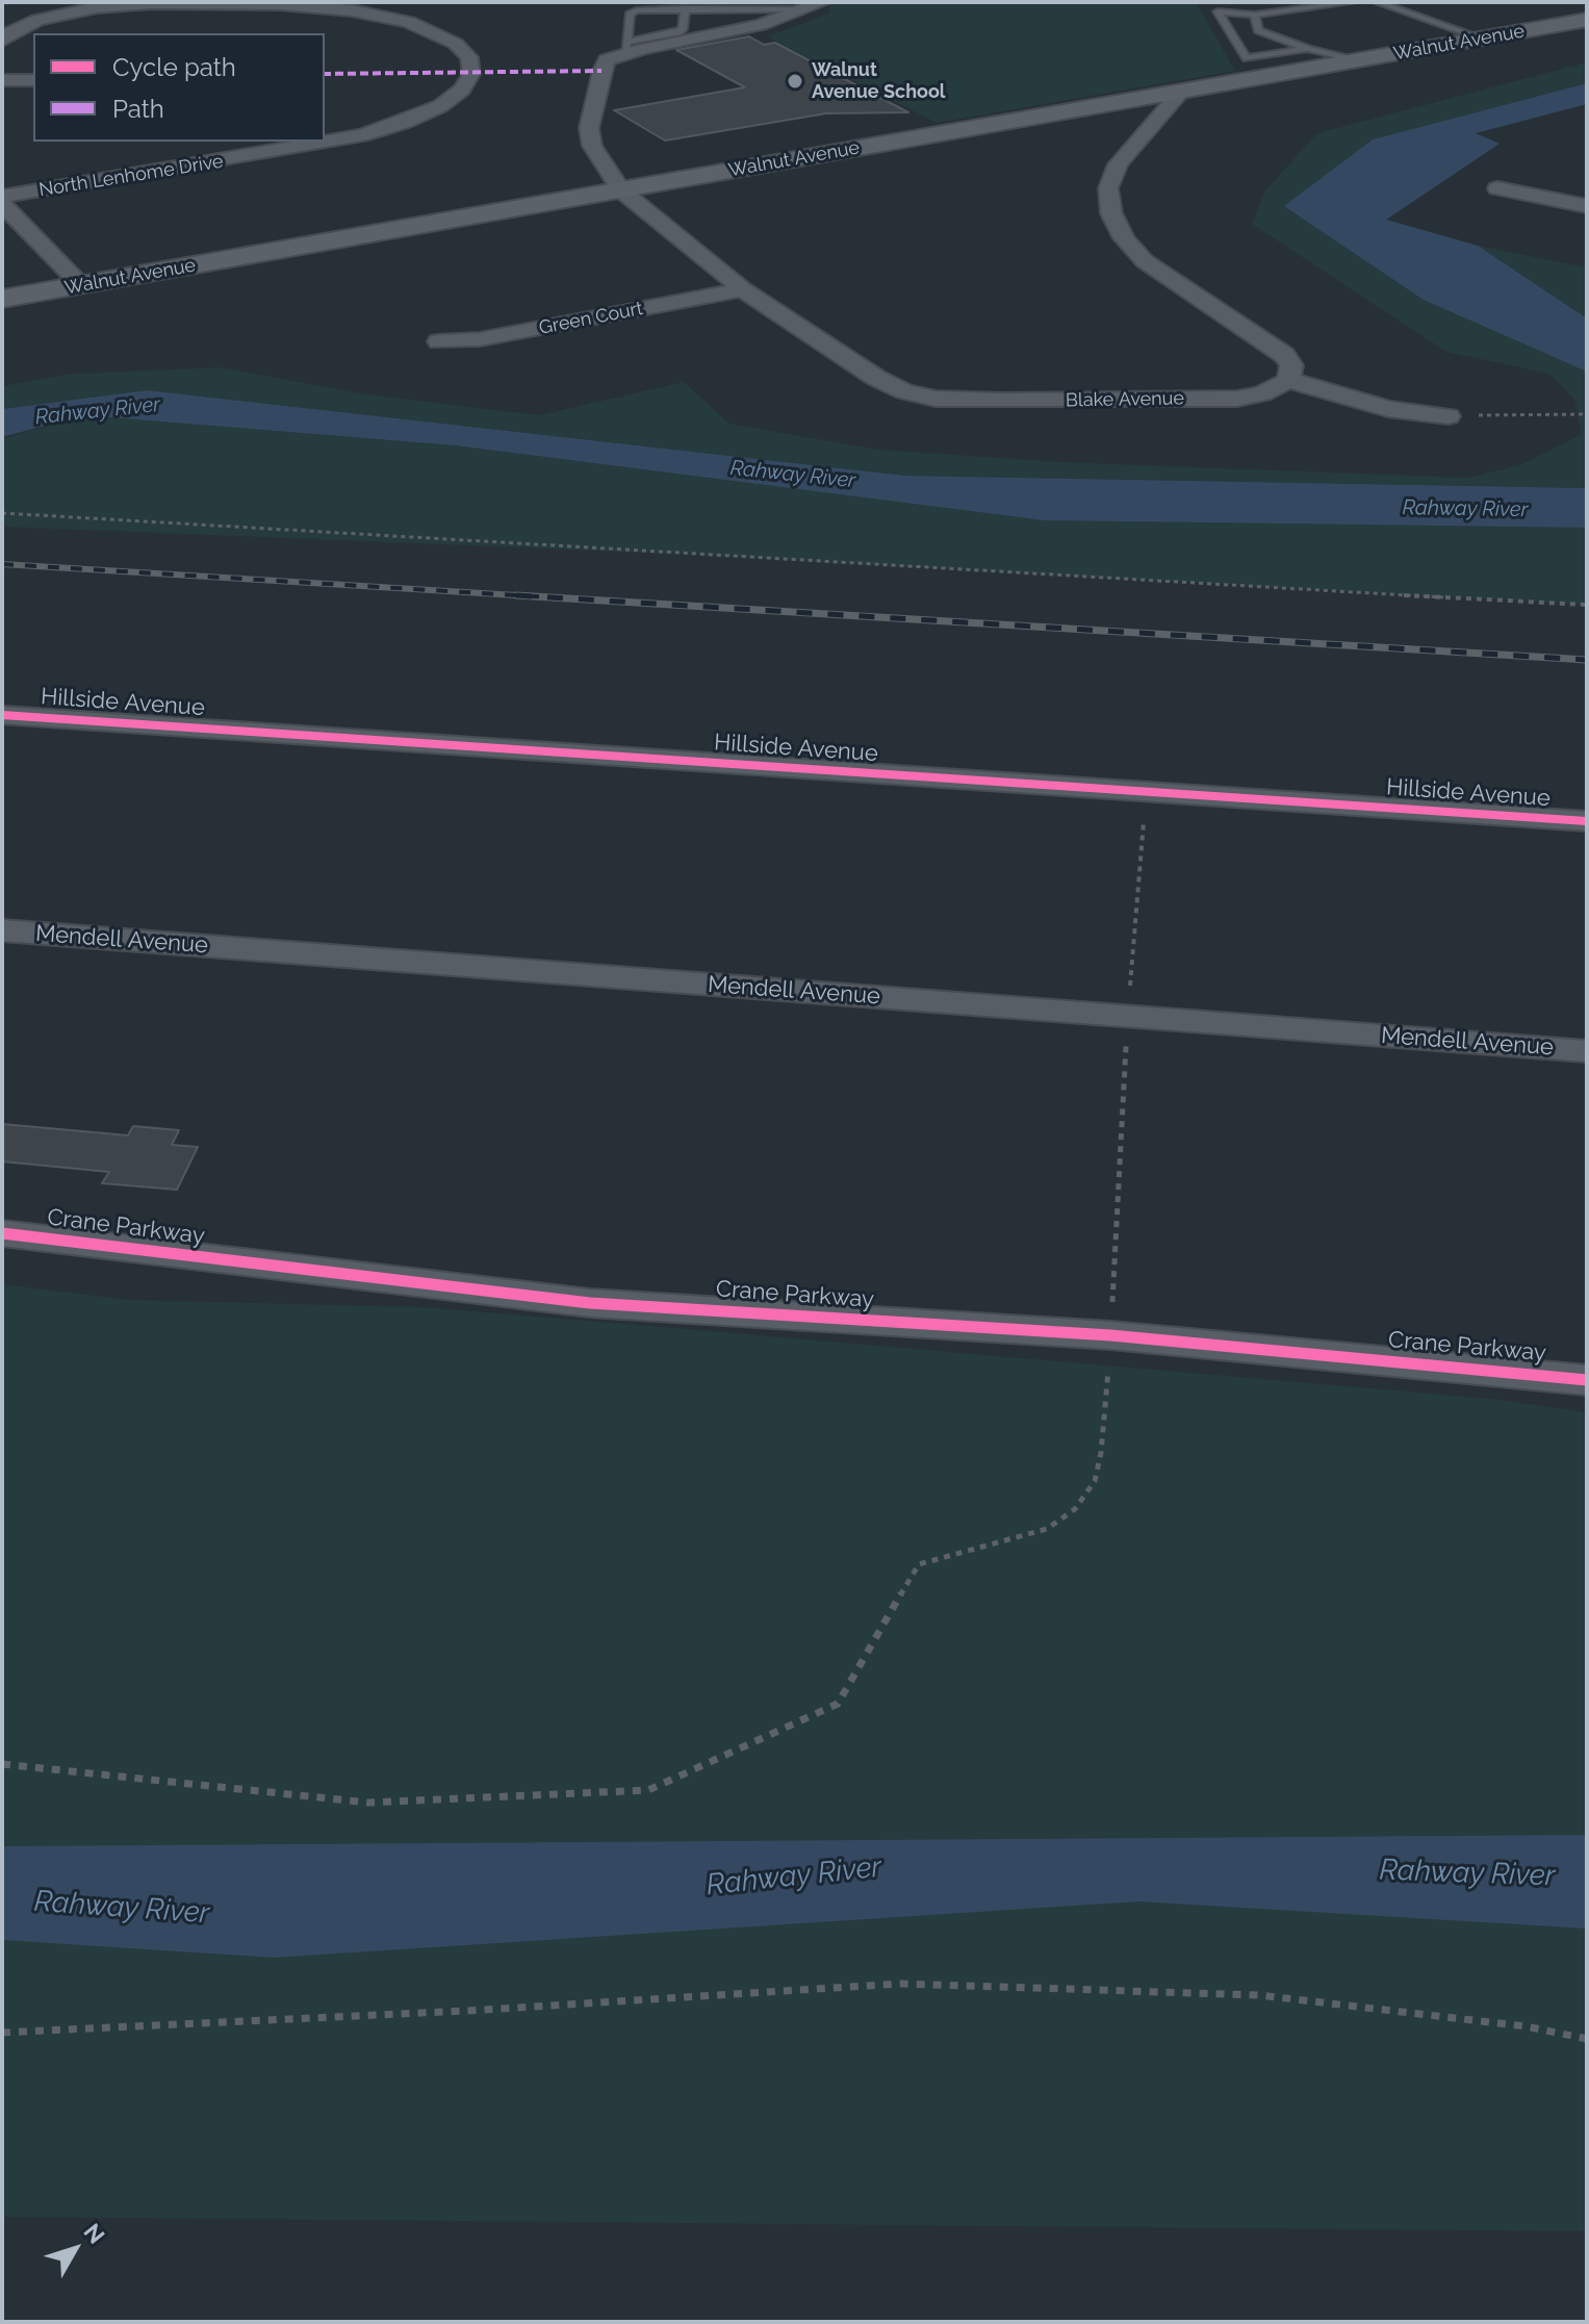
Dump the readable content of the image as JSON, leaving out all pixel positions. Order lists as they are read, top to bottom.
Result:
{
  "streets": {
    "street": [
      "Walnut Avenue",
      "North Lenhome Drive",
      "Green Court",
      "Blake Avenue",
      "Hillside Avenue",
      "Mendell Avenue",
      "Crane Parkway"
    ]
  },
  "crossings": [
    ["Walnut Avenue", "Blake Avenue"],
    ["Green Court", "Blake Avenue"]
  ],
  "water": ["Rahway River"],
  "places": ["Walnut Avenue School"],
  "legend": ["Cycle path", "Path"],
  "north": "top right"
}
